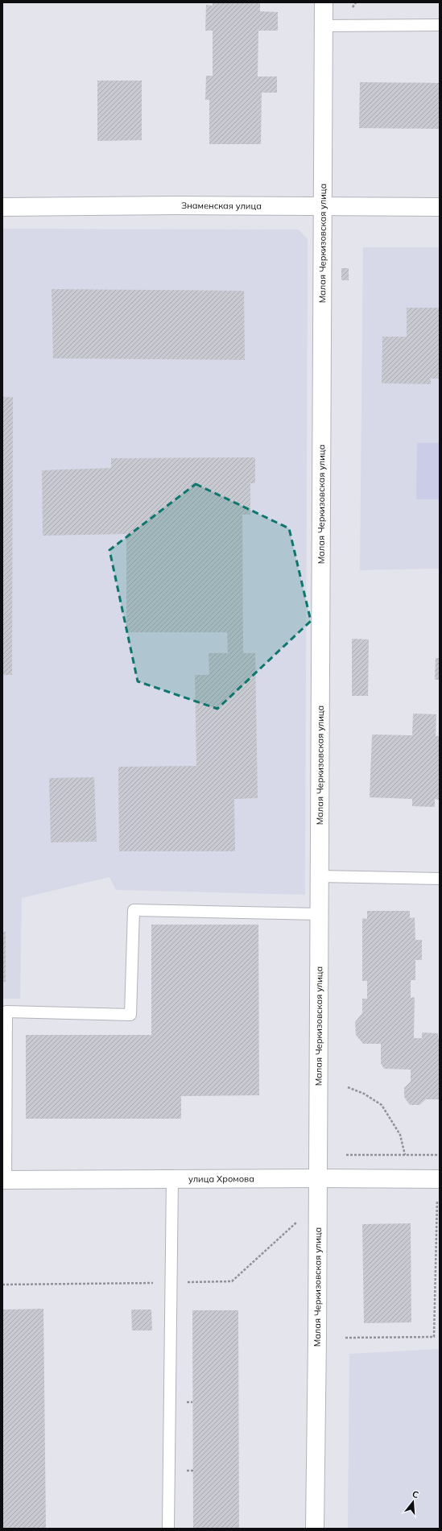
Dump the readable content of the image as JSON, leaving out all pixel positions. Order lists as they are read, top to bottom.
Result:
{
  "streets": {
    "street": ["Знаменская улица", "Малая Черкизовская улица", "улица Хромова"]
  },
  "crossings": [
    ["Знаменская улица", "Малая Черкизовская улица"],
    ["Малая Черкизовская улица", "улица Хромова"]
  ],
  "north": "top"
}
